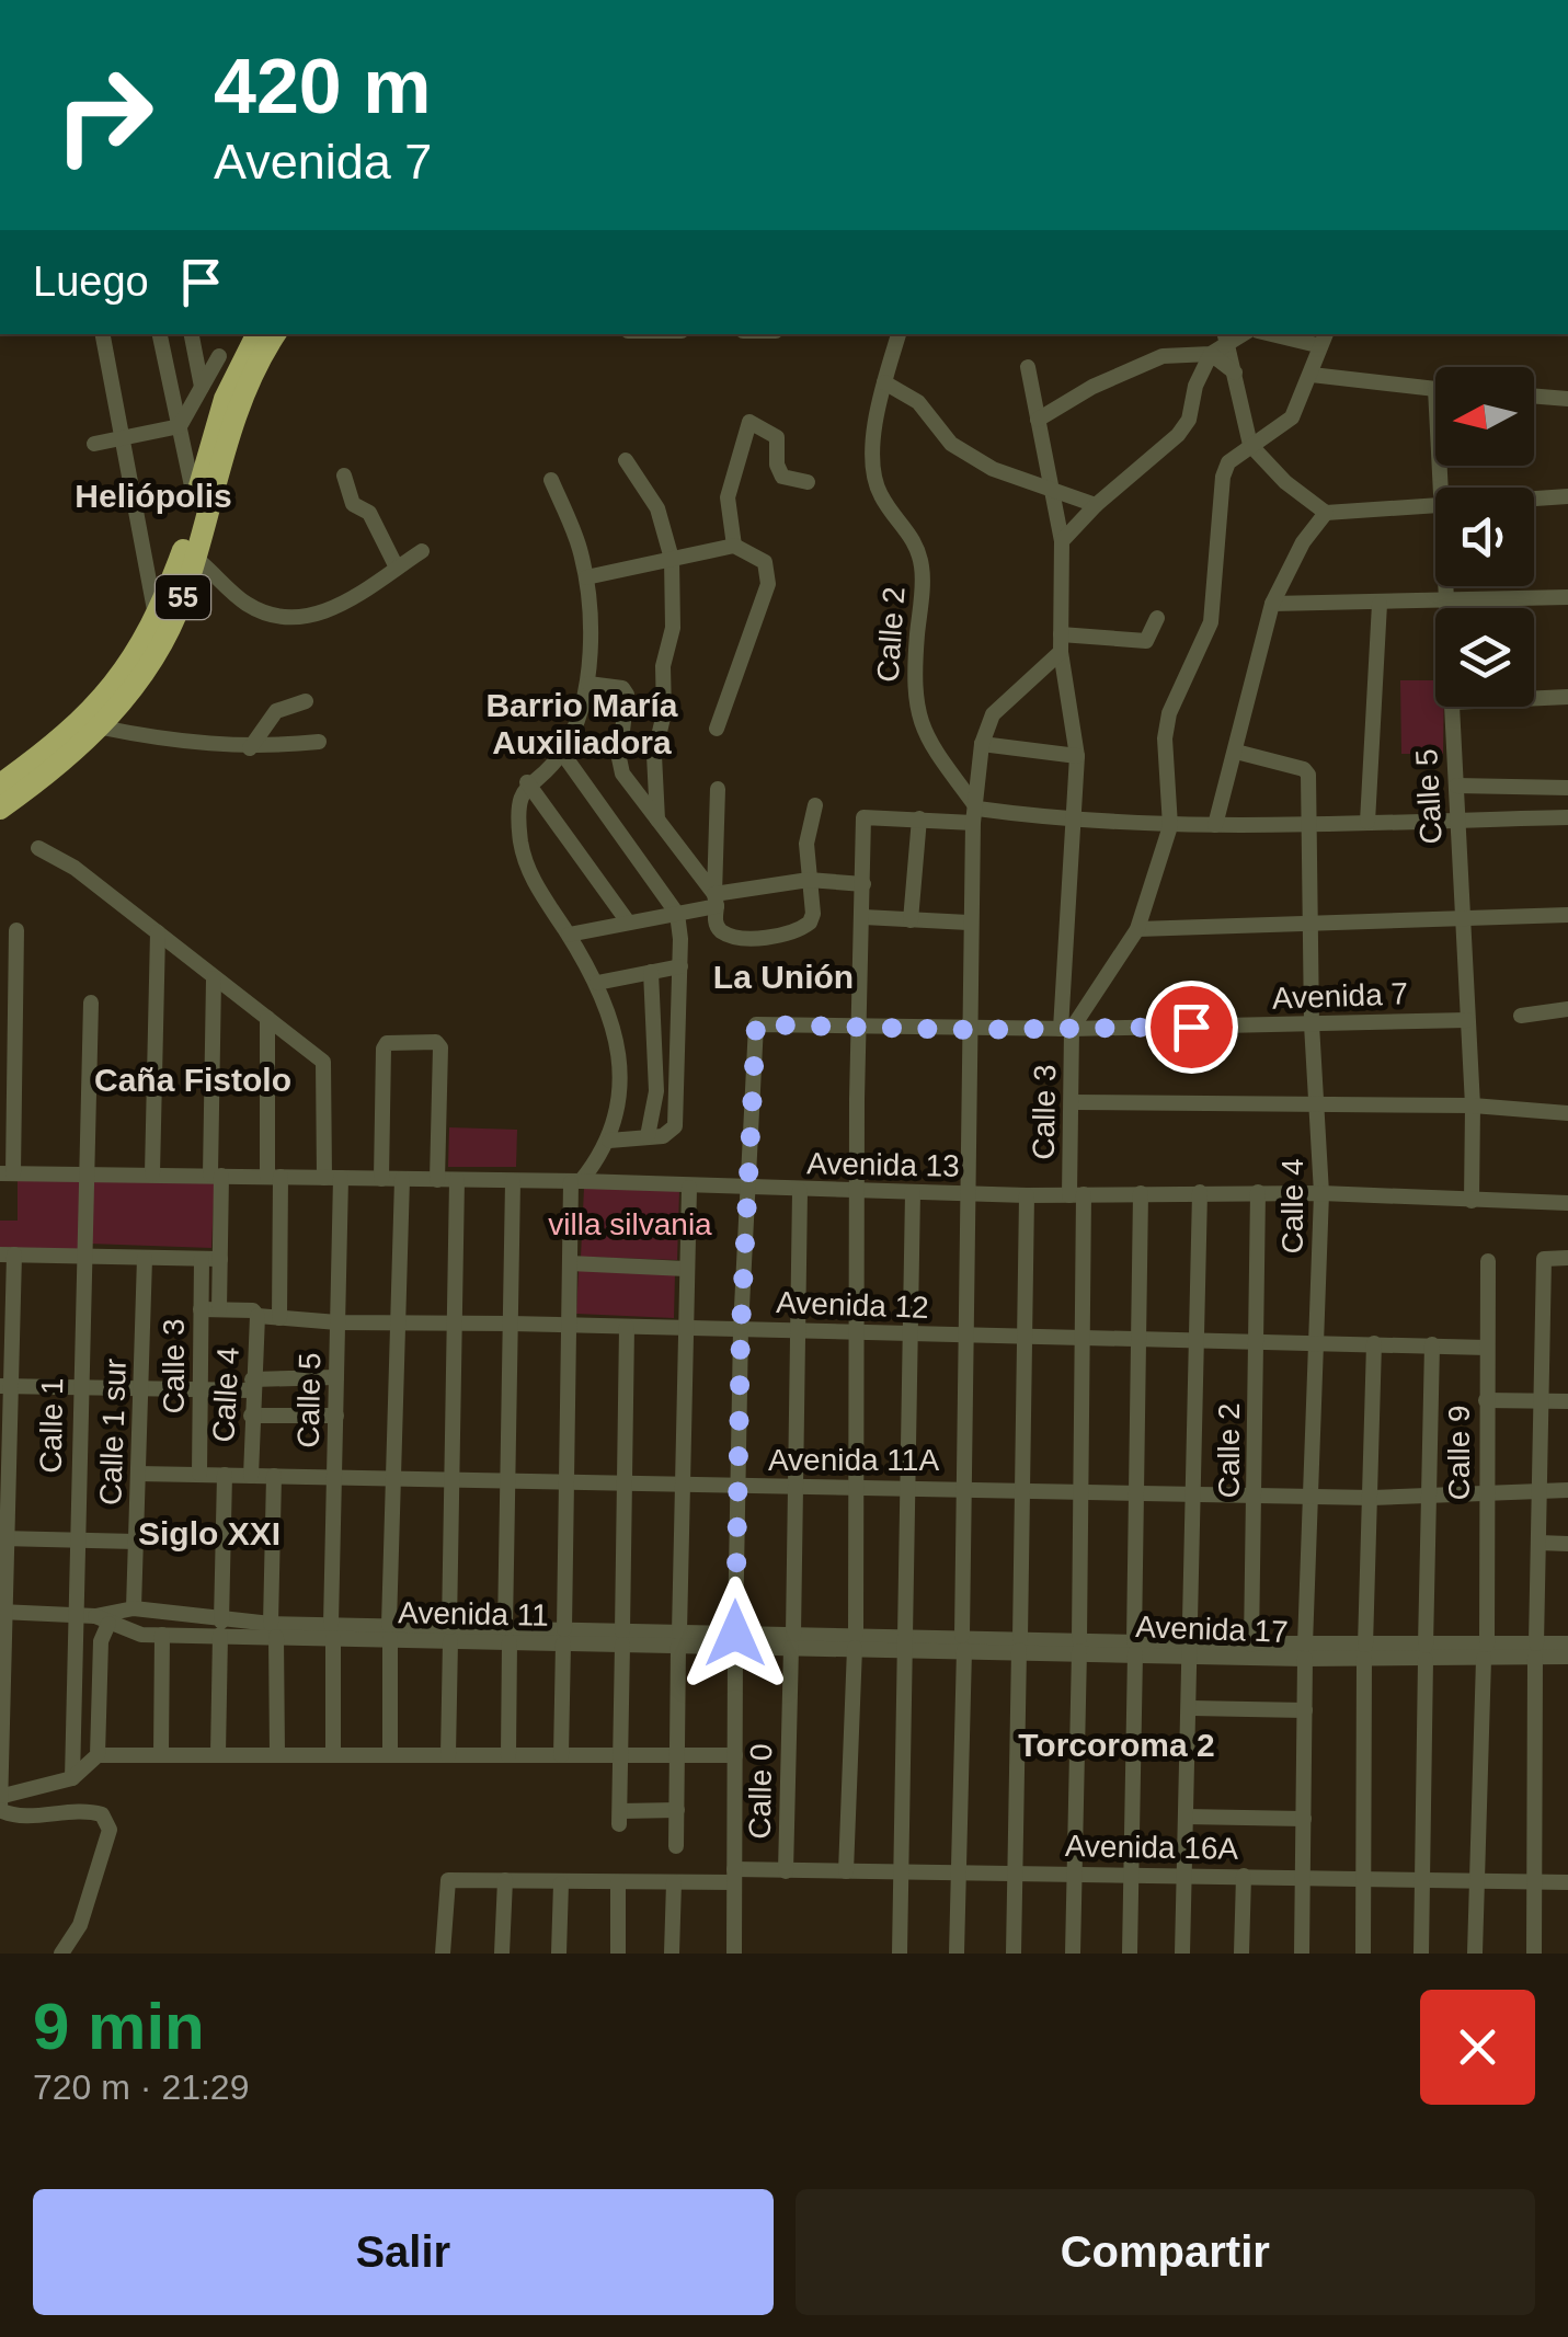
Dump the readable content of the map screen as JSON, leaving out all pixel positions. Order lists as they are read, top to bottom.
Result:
{
  "streets": {
    "highway": ["55"],
    "street": [
      "Calle 2",
      "Calle 5",
      "Avenida 7",
      "Calle 3",
      "Avenida 13",
      "Calle 4",
      "Avenida 12",
      "Calle 1",
      "Calle 1 sur",
      "Calle 9",
      "Avenida 11A",
      "Avenida 11",
      "Avenida 17",
      "Calle 0",
      "Avenida 16A"
    ]
  },
  "crossings": [
    ["Calle 2", "Avenida 13"],
    ["Calle 2", "Avenida 12"],
    ["Calle 2", "Avenida 11A"],
    ["Calle 2", "Avenida 17"],
    ["Calle 5", "Avenida 7"],
    ["Calle 5", "Avenida 13"],
    ["Calle 5", "Calle 4"],
    ["Calle 5", "Avenida 12"],
    ["Calle 5", "Avenida 11A"],
    ["Calle 5", "Avenida 11"],
    ["Avenida 7", "Calle 3"],
    ["Avenida 7", "Avenida 13"],
    ["Avenida 7", "Calle 4"],
    ["Calle 3", "Avenida 13"],
    ["Calle 3", "Avenida 12"],
    ["Calle 3", "Avenida 11A"],
    ["Calle 3", "Avenida 17"],
    ["Calle 3", "Avenida 16A"],
    ["Avenida 13", "Calle 4"],
    ["Avenida 13", "Calle 1"],
    ["Avenida 13", "Calle 0"],
    ["Calle 4", "Avenida 12"],
    ["Calle 4", "Avenida 11A"],
    ["Calle 4", "Avenida 17"],
    ["Calle 4", "Avenida 16A"],
    ["Avenida 12", "Calle 9"],
    ["Avenida 12", "Calle 0"],
    ["Calle 1", "Avenida 11"],
    ["Calle 1 sur", "Avenida 11A"],
    ["Calle 1 sur", "Avenida 11"],
    ["Calle 9", "Avenida 11A"],
    ["Calle 9", "Avenida 17"],
    ["Calle 9", "Avenida 16A"],
    ["Avenida 11A", "Calle 0"],
    ["Avenida 11", "Avenida 17"],
    ["Avenida 11", "Calle 0"],
    ["Calle 0", "Avenida 16A"]
  ],
  "districts": [
    "Heliópolis",
    "Barrio María Auxiliadora",
    "La Unión",
    "Caña Fistolo",
    "Siglo XXI",
    "Torcoroma 2"
  ],
  "parks": ["villa silvania"],
  "north": "left",
  "page": {
    "turn": ["420 m", "Avenida 7"],
    "then": "Luego",
    "heading": ["9 min", "720 m · 21:29"],
    "buttons": ["Salir", "Compartir"]
  }
}
